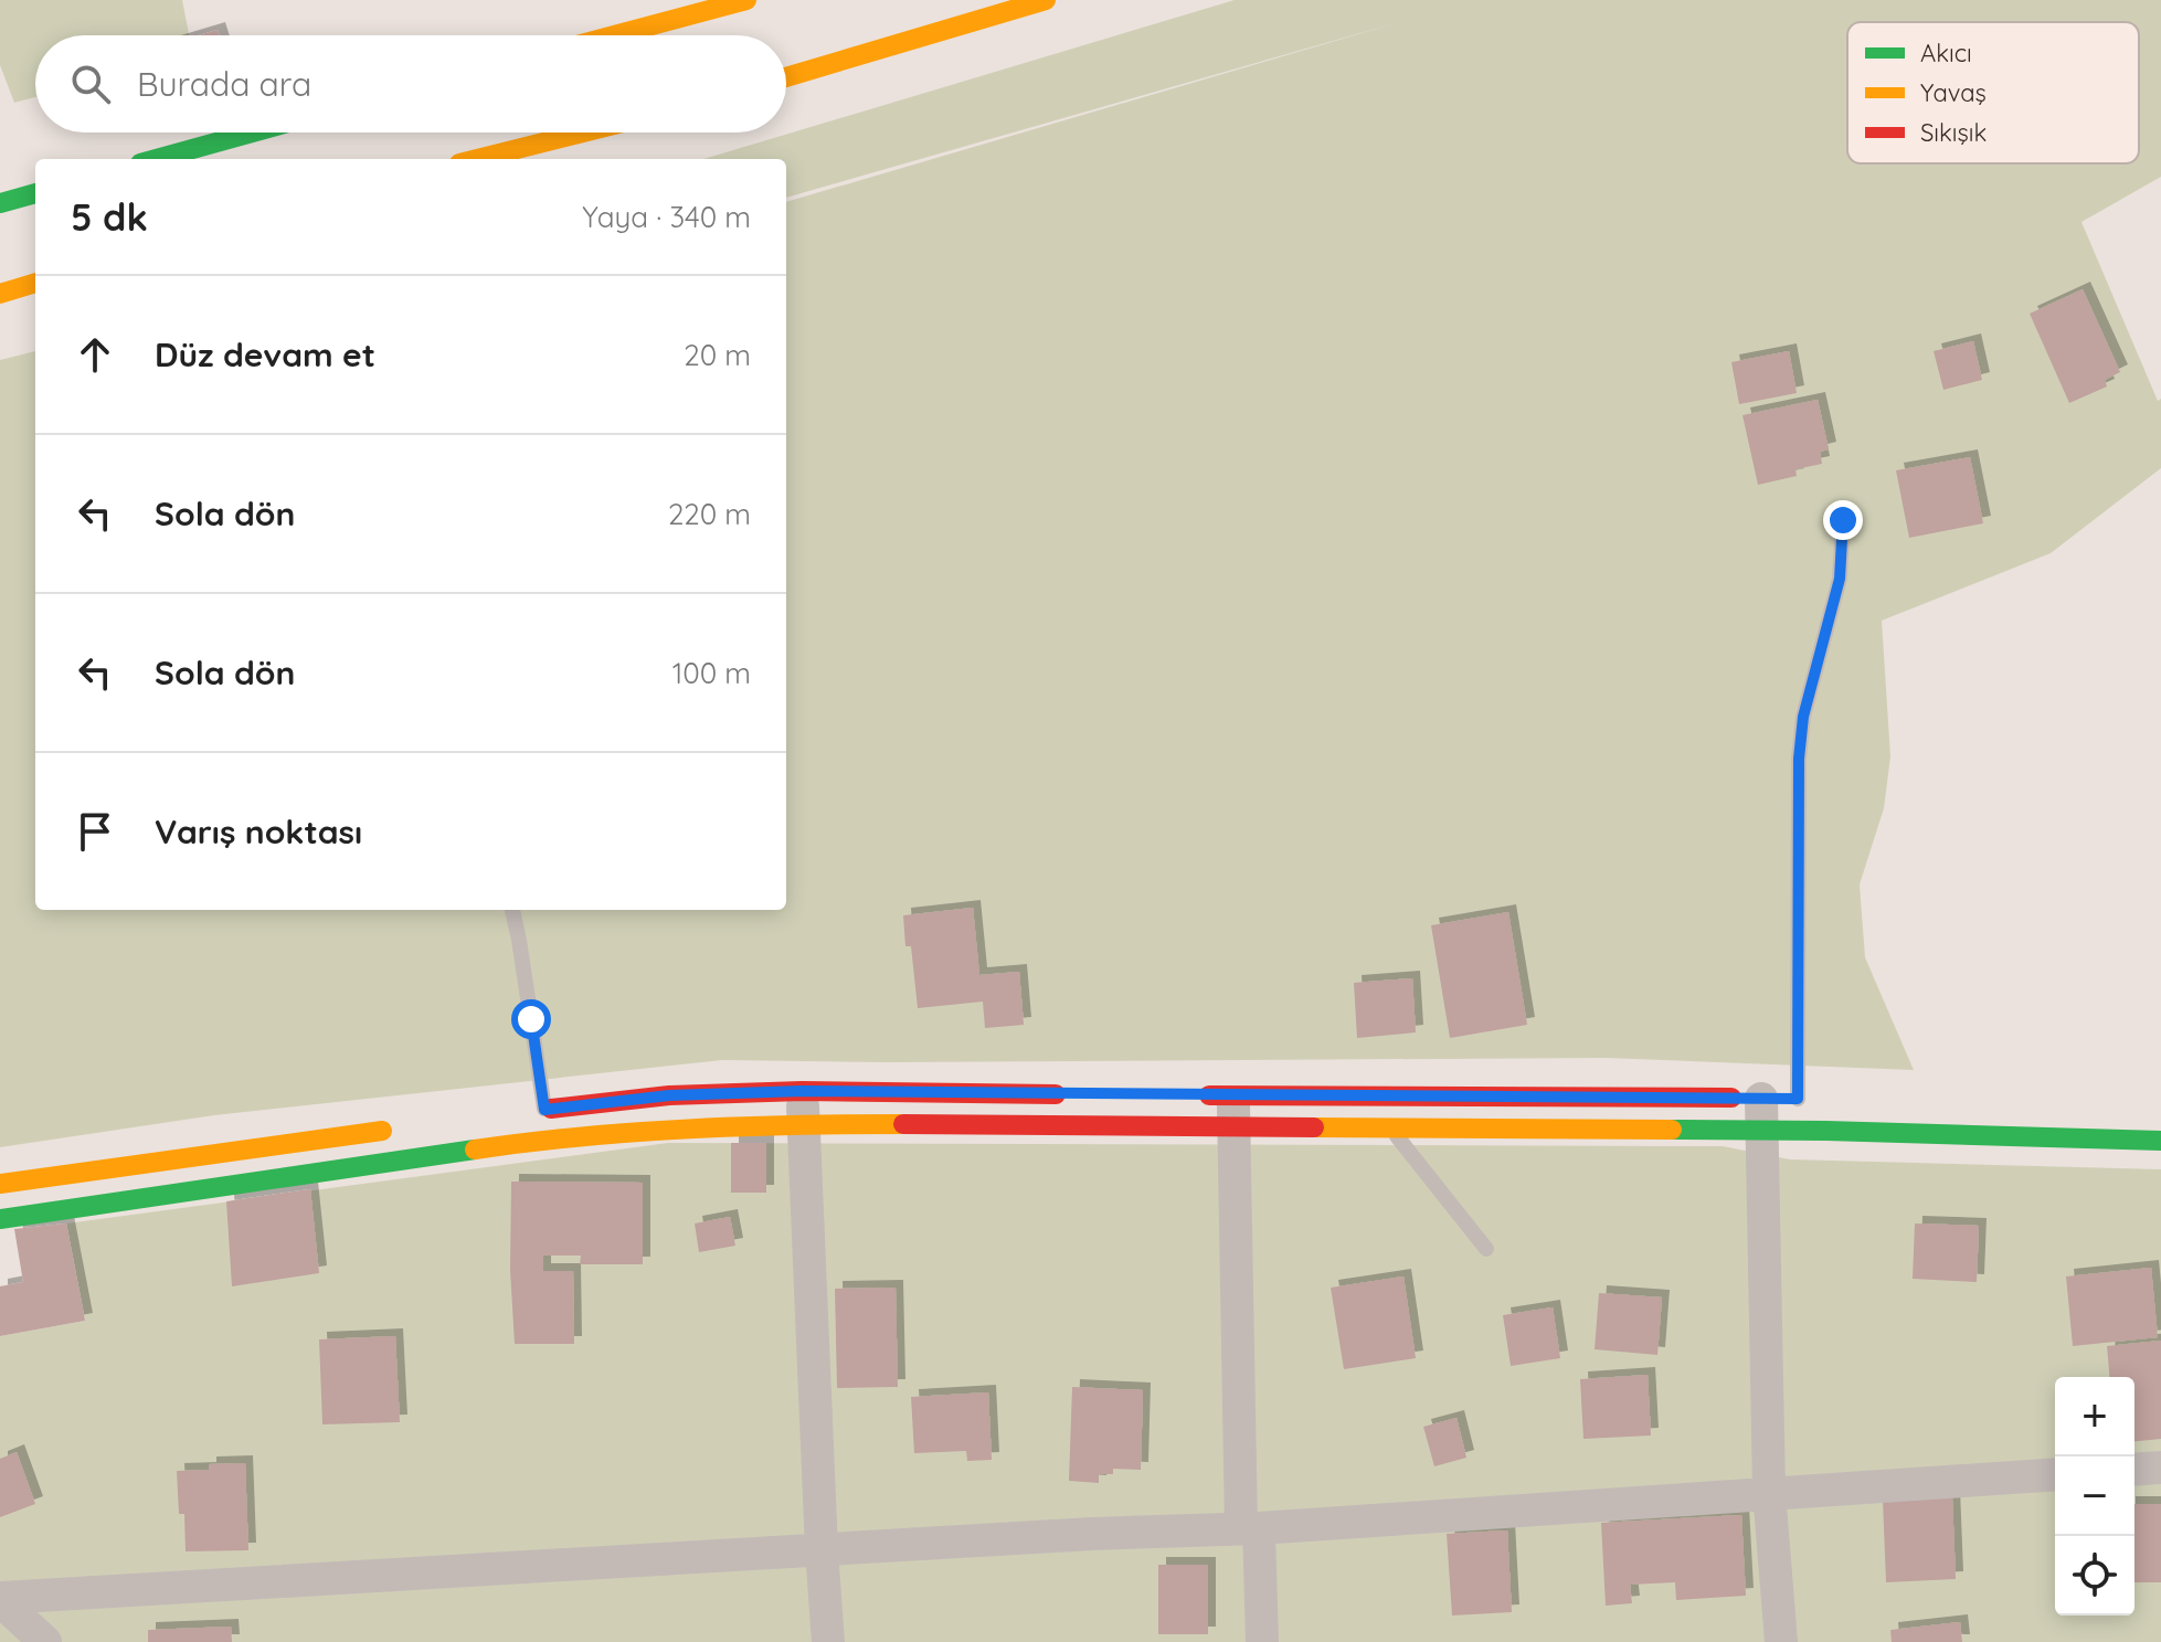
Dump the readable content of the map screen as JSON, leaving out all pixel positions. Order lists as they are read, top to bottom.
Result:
{
  "legend": ["Akıcı", "Yavaş", "Sıkışık"],
  "page": {
    "search": "Burada ara",
    "heading": ["5 dk", "Yaya · 340 m"],
    "list": [
      ["Düz devam et", "20 m"],
      ["Sola dön", "220 m"],
      ["Sola dön", "100 m"],
      "Varış noktası"
    ],
    "map_buttons": ["+", "−"]
  }
}
